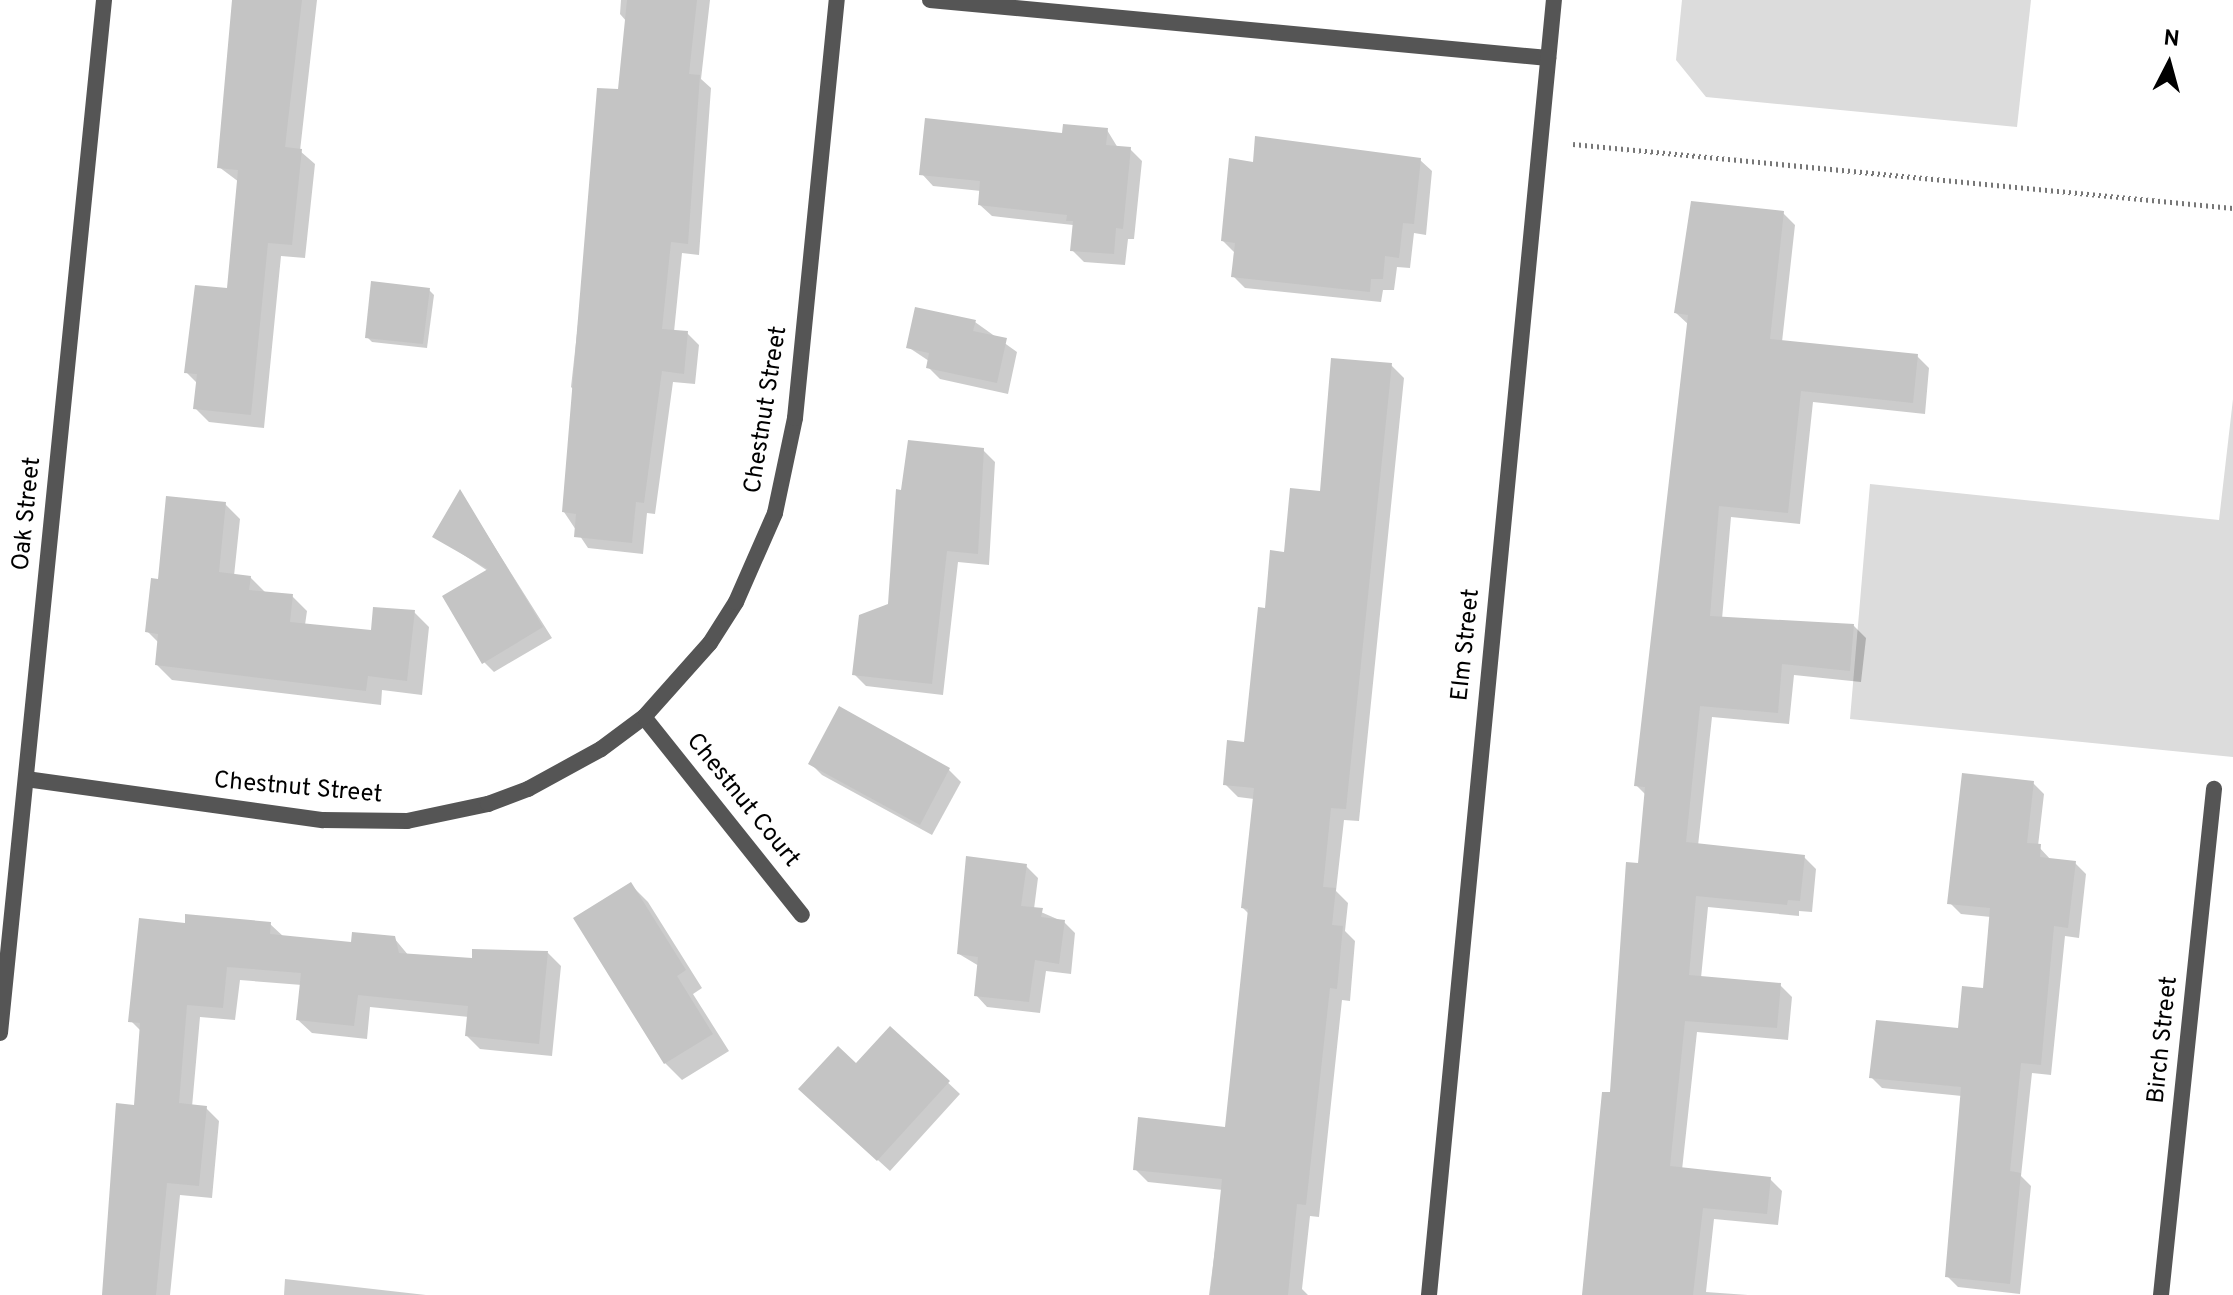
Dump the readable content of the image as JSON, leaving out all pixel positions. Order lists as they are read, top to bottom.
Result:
{
  "streets": {
    "street": [
      "Chestnut Street",
      "Oak Street",
      "Elm Street",
      "Chestnut Court",
      "Birch Street"
    ]
  },
  "crossings": [
    ["Chestnut Street", "Oak Street"],
    ["Chestnut Street", "Chestnut Court"]
  ],
  "north": "top"
}
